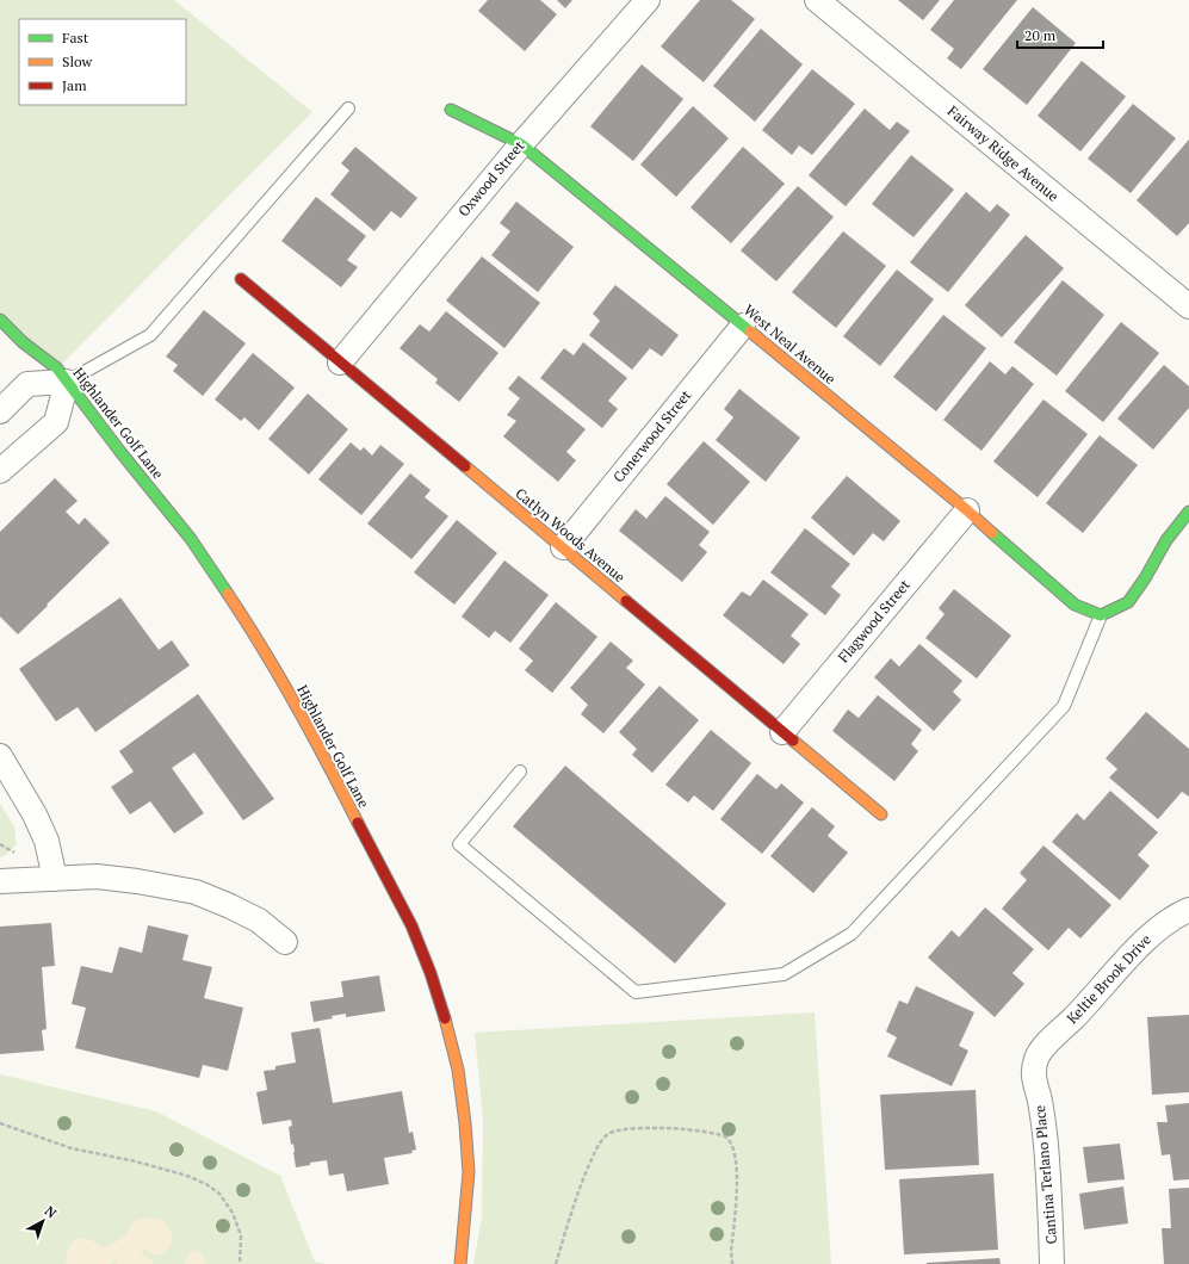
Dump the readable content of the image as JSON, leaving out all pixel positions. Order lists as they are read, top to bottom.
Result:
{
  "streets": {
    "street": [
      "Fairway Ridge Avenue",
      "Oxwood Street",
      "West Neal Avenue",
      "Highlander Golf Lane",
      "Conerwood Street",
      "Catlyn Woods Avenue",
      "Flagwood Street",
      "Keltie Brook Drive",
      "Cantina Terlano Place"
    ]
  },
  "crossings": [
    ["Oxwood Street", "West Neal Avenue"],
    ["Oxwood Street", "Catlyn Woods Avenue"],
    ["West Neal Avenue", "Conerwood Street"],
    ["West Neal Avenue", "Flagwood Street"],
    ["Conerwood Street", "Catlyn Woods Avenue"],
    ["Catlyn Woods Avenue", "Flagwood Street"],
    ["Keltie Brook Drive", "Cantina Terlano Place"]
  ],
  "legend": ["Fast", "Slow", "Jam"],
  "scale_bar": "20 m",
  "north": "top right"
}
